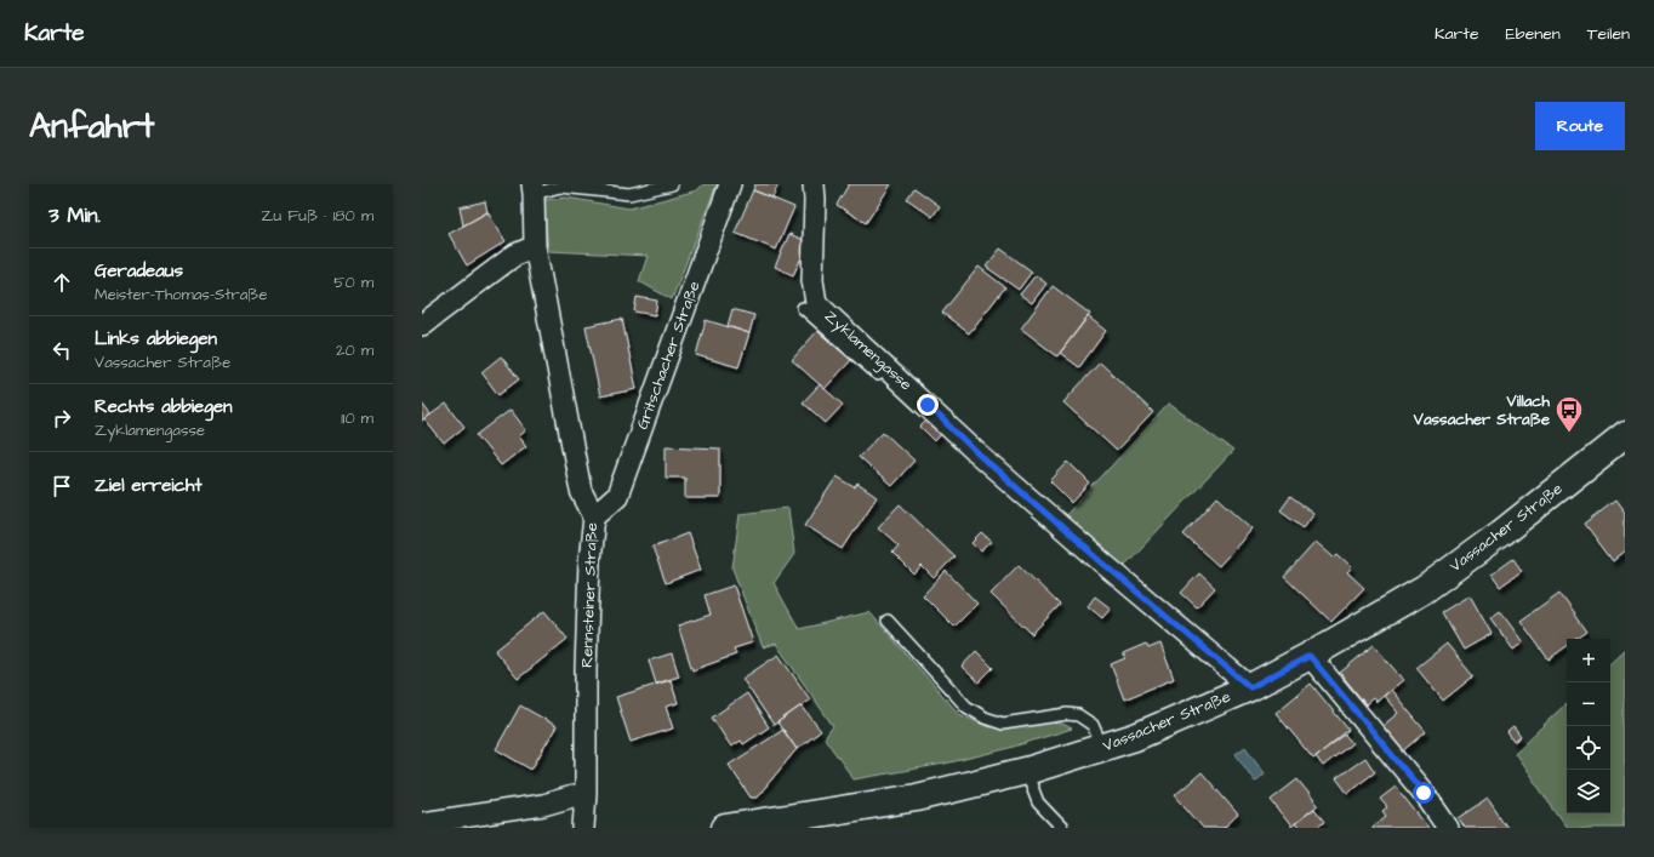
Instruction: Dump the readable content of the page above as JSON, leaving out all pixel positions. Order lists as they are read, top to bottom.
{
  "streets": {
    "main road": ["Vassacher Straße"],
    "street": ["Zyklamengasse", "Gritschacher Straße", "Rennsteiner Straße"]
  },
  "crossings": [
    ["Zyklamengasse", "Vassacher Straße"],
    ["Gritschacher Straße", "Rennsteiner Straße"]
  ],
  "places": {
    "bus stop": ["Villach Vassacher Straße"]
  },
  "page": {
    "header": "Karte",
    "nav": ["Karte", "Ebenen", "Teilen"],
    "buttons": "Route",
    "title": "Anfahrt",
    "heading": ["3 Min.", "Zu Fuß · 180 m"],
    "list": [
      ["Geradeaus", "Meister-Thomas-Straße", "50 m"],
      ["Links abbiegen", "Vassacher Straße", "20 m"],
      ["Rechts abbiegen", "Zyklamengasse", "110 m"],
      "Ziel erreicht"
    ],
    "map_buttons": ["+", "−"]
  }
}
